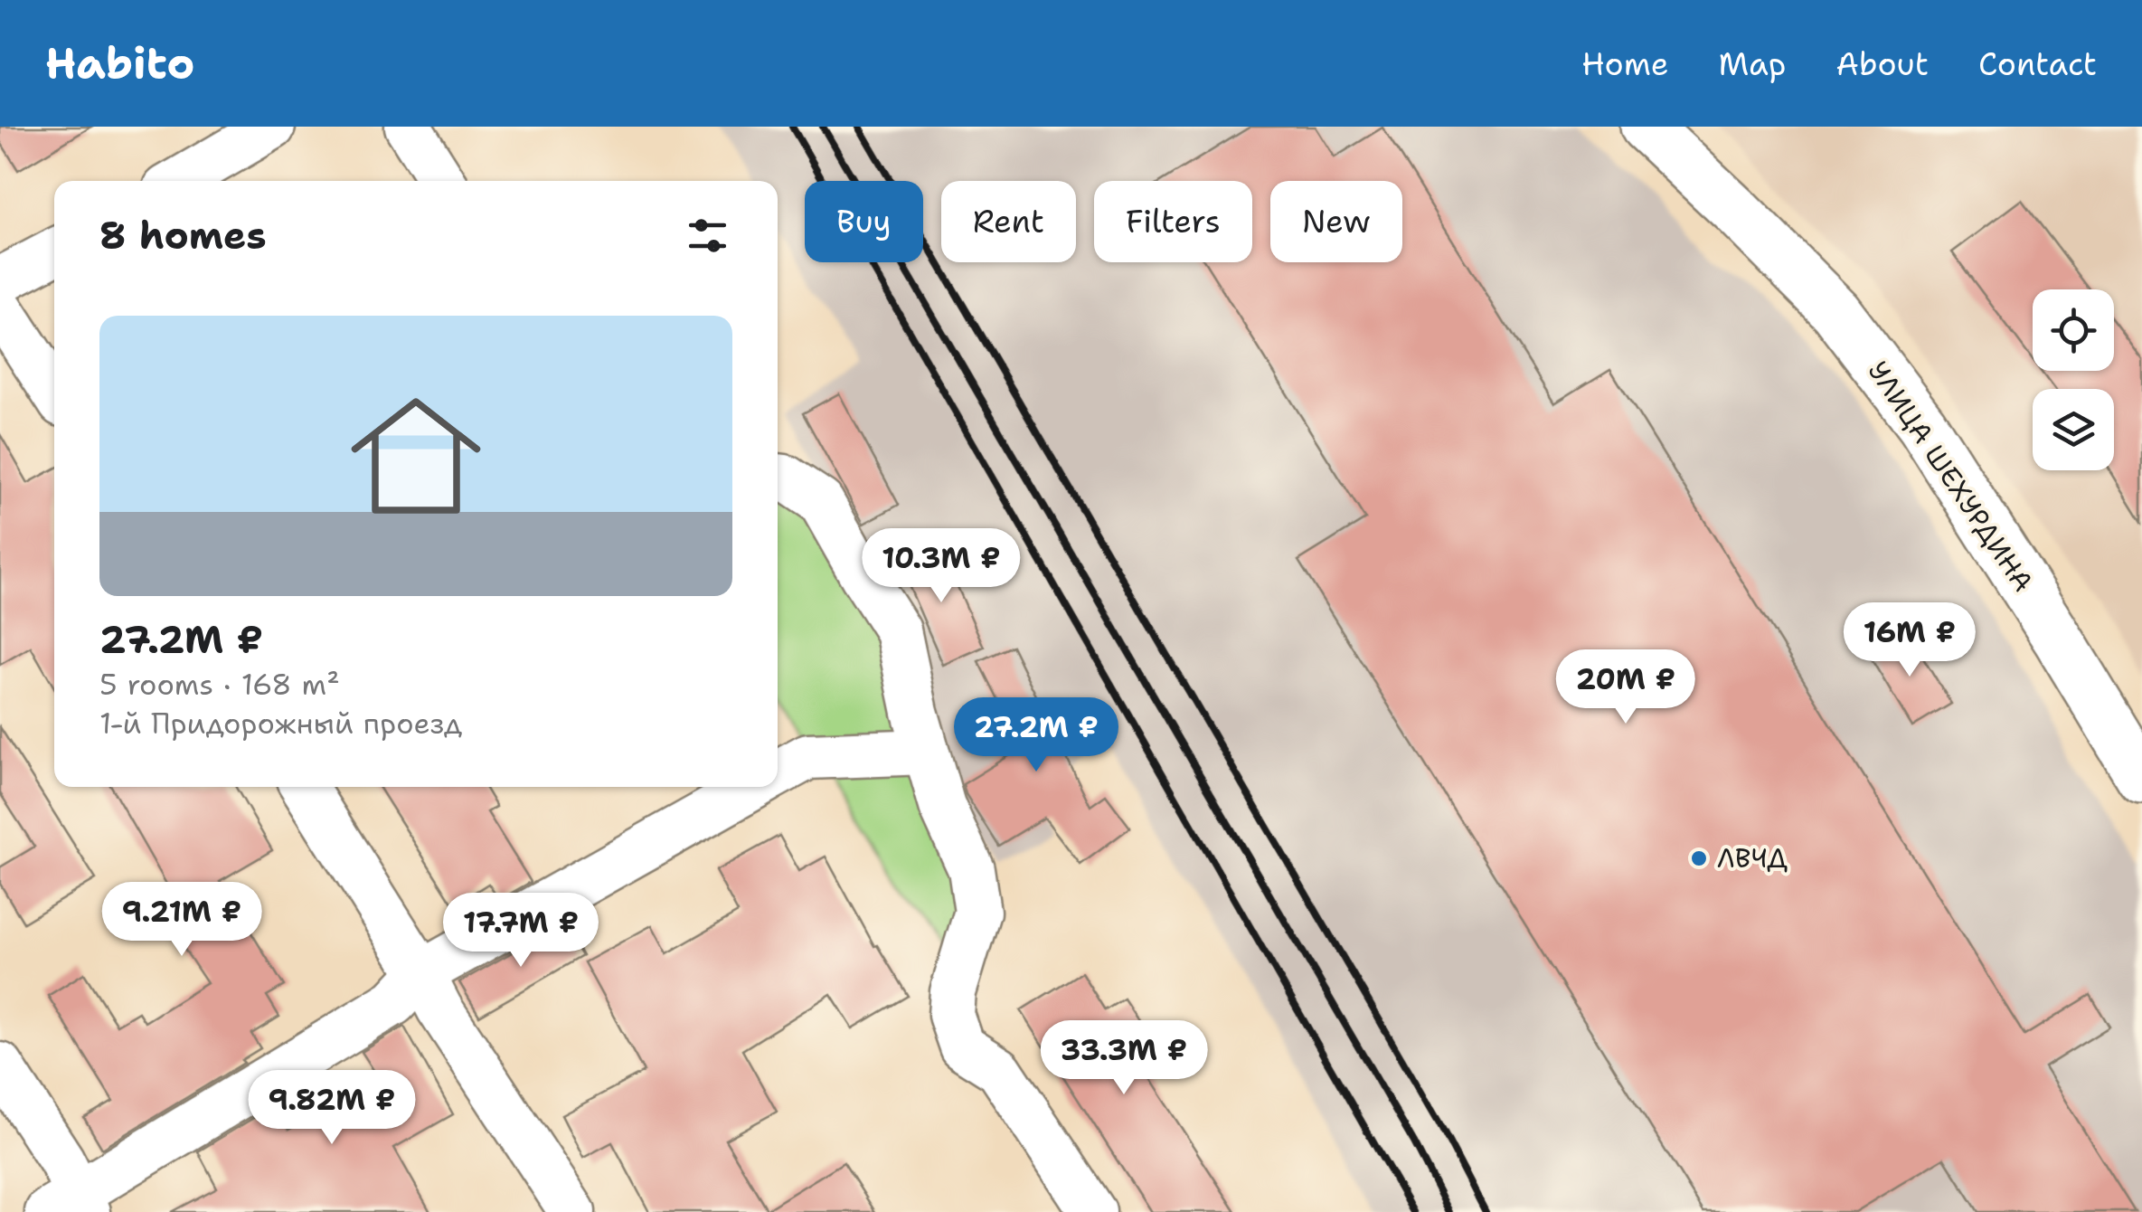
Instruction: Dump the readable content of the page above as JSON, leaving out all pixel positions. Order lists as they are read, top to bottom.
{
  "streets": {
    "main road": ["УЛИЦА ШЕХУРДИНА"]
  },
  "places": ["ЛВЧД"],
  "page": {
    "header": "Habito",
    "nav": [
      "Home",
      "Map",
      "About",
      "Contact"
    ],
    "chip": [
      "Buy",
      "Rent",
      "Filters",
      "New"
    ],
    "heading": "8 homes",
    "list": [
      {
        "name": "27.2M ₽",
        "note": "5 rooms · 168 m² · 1-й Придорожный проезд"
      }
    ],
    "price": [
      "10.3M ₽",
      "16M ₽",
      "20M ₽",
      "27.2M ₽",
      "9.21M ₽",
      "17.7M ₽",
      "33.3M ₽",
      "9.82M ₽"
    ]
  }
}
